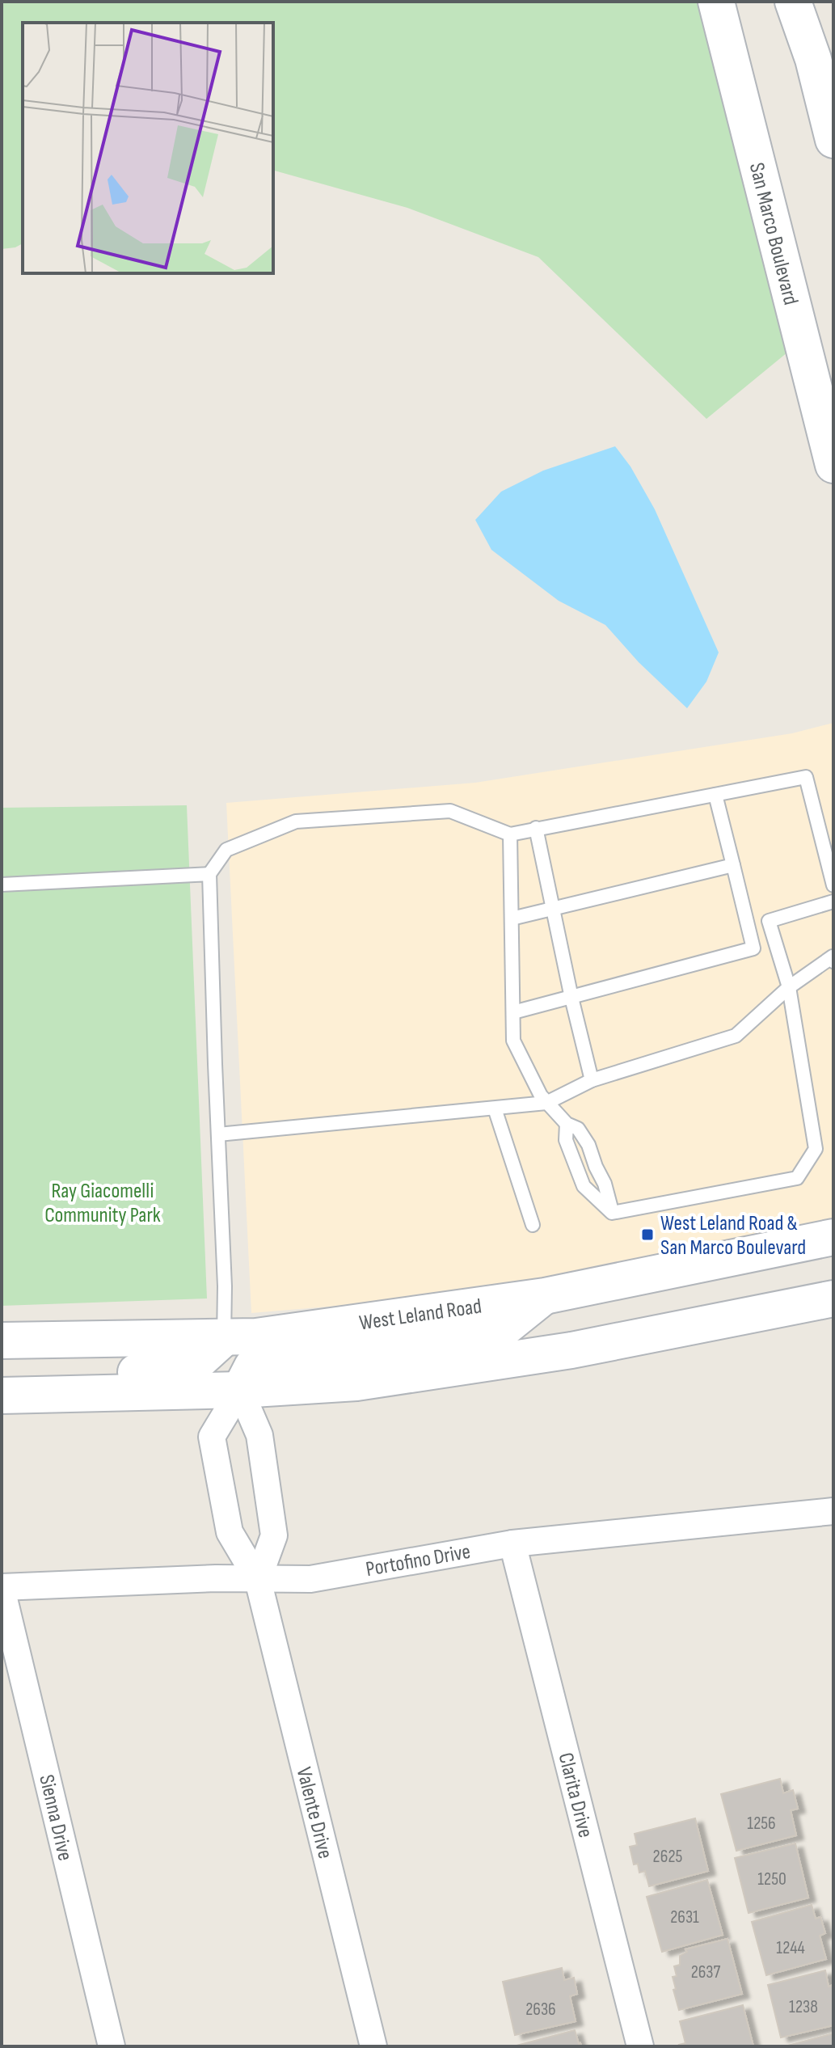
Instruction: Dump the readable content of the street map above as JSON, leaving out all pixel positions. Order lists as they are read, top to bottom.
{
  "streets": {
    "main road": ["San Marco Boulevard", "West Leland Road"],
    "street": [
      "Portofino Drive",
      "Clarita Drive",
      "Valente Drive",
      "Sienna Drive"
    ]
  },
  "crossings": [
    ["Portofino Drive", "Clarita Drive"],
    ["Portofino Drive", "Valente Drive"],
    ["Portofino Drive", "Sienna Drive"]
  ],
  "parks": ["Ray Giacomelli Community Park"],
  "places": {
    "transit": ["West Leland Road & San Marco Boulevard"]
  },
  "house_numbers": [
    "1256",
    "2625",
    "1250",
    "2631",
    "1244",
    "2637",
    "1238",
    "2636"
  ]
}
